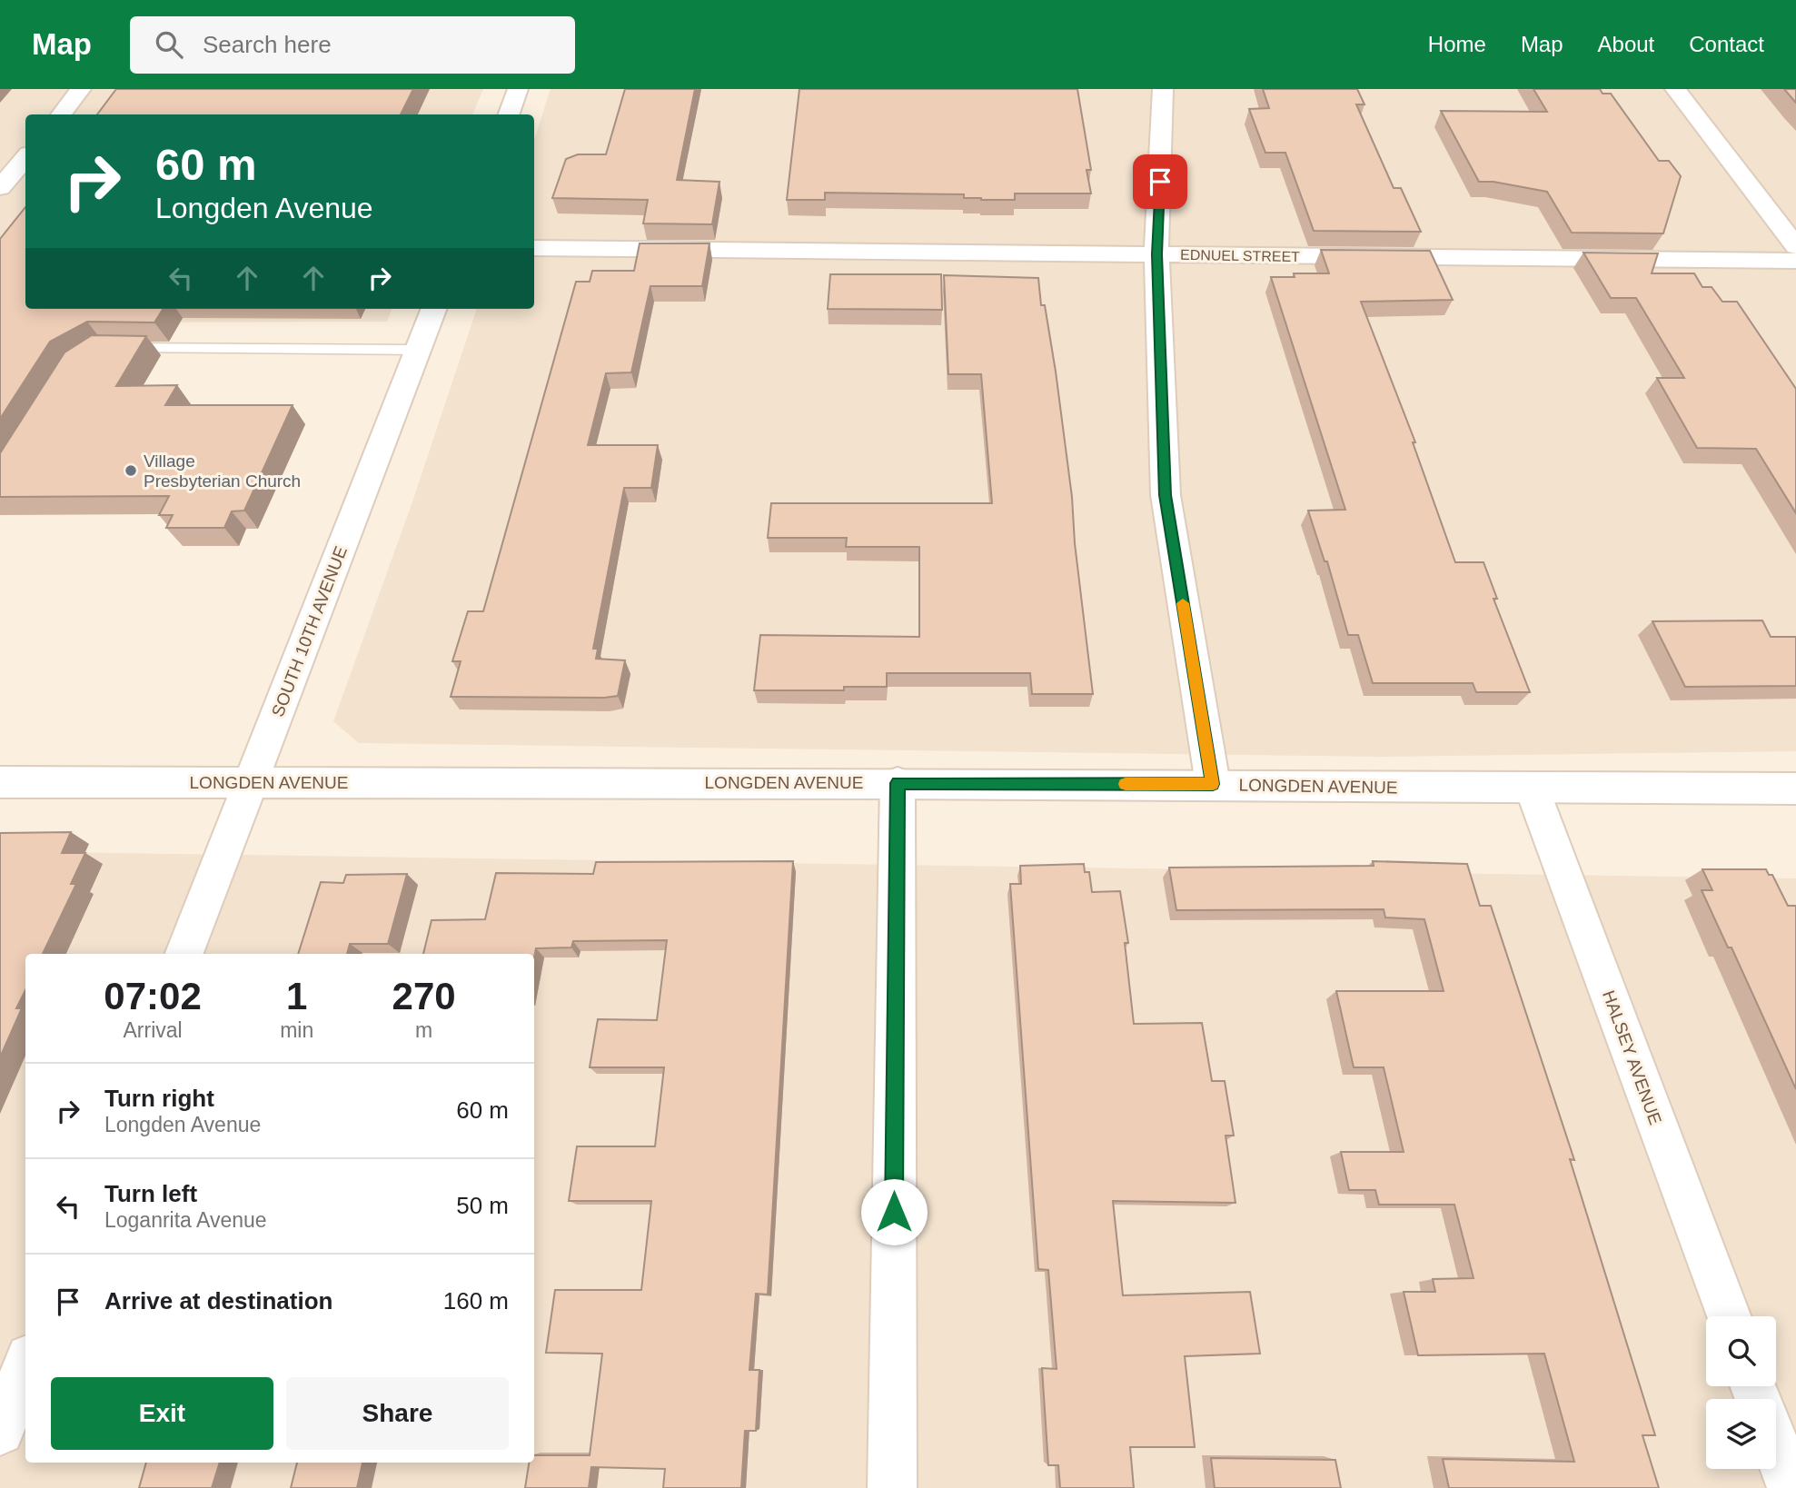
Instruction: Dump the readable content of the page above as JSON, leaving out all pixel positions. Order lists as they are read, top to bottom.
{
  "streets": {
    "street": [
      "EDNUEL STREET",
      "SOUTH 10TH AVENUE",
      "LONGDEN AVENUE",
      "HALSEY AVENUE"
    ]
  },
  "crossings": [
    ["SOUTH 10TH AVENUE", "LONGDEN AVENUE"],
    ["LONGDEN AVENUE", "HALSEY AVENUE"]
  ],
  "places": ["Village Presbyterian Church"],
  "page": {
    "header": "Map",
    "search": "Search here",
    "nav": [
      "Home",
      "Map",
      "About",
      "Contact"
    ],
    "turn": ["60 m", "Longden Avenue"],
    "eta": [
      "07:02",
      "Arrival",
      "1",
      "min",
      "270",
      "m"
    ],
    "list": [
      {
        "name": "Turn right",
        "note": "Longden Avenue",
        "value": "60 m"
      },
      {
        "name": "Turn left",
        "note": "Loganrita Avenue",
        "value": "50 m"
      },
      {
        "name": "Arrive at destination",
        "value": "160 m"
      }
    ],
    "buttons": ["Exit", "Share"]
  }
}
